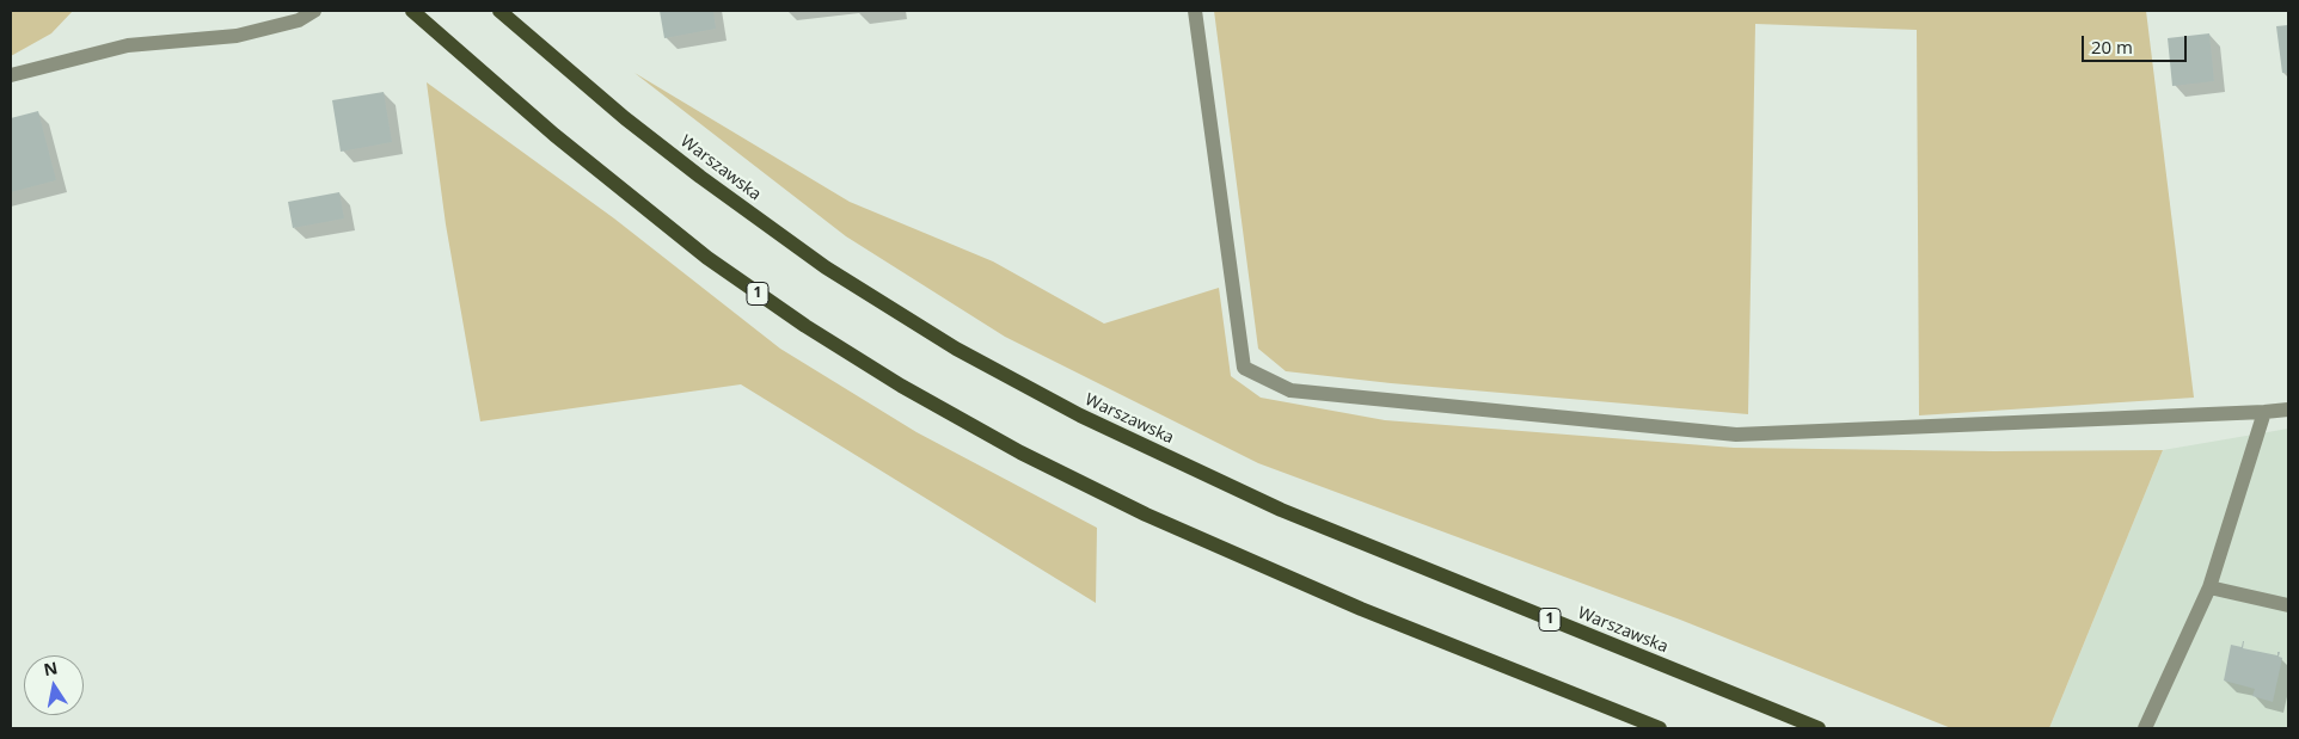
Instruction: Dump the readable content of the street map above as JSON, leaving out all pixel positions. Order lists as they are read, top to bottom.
{
  "streets": {
    "main road": ["Warszawska", "1"]
  },
  "scale_bar": "20 m",
  "north": "top"
}
